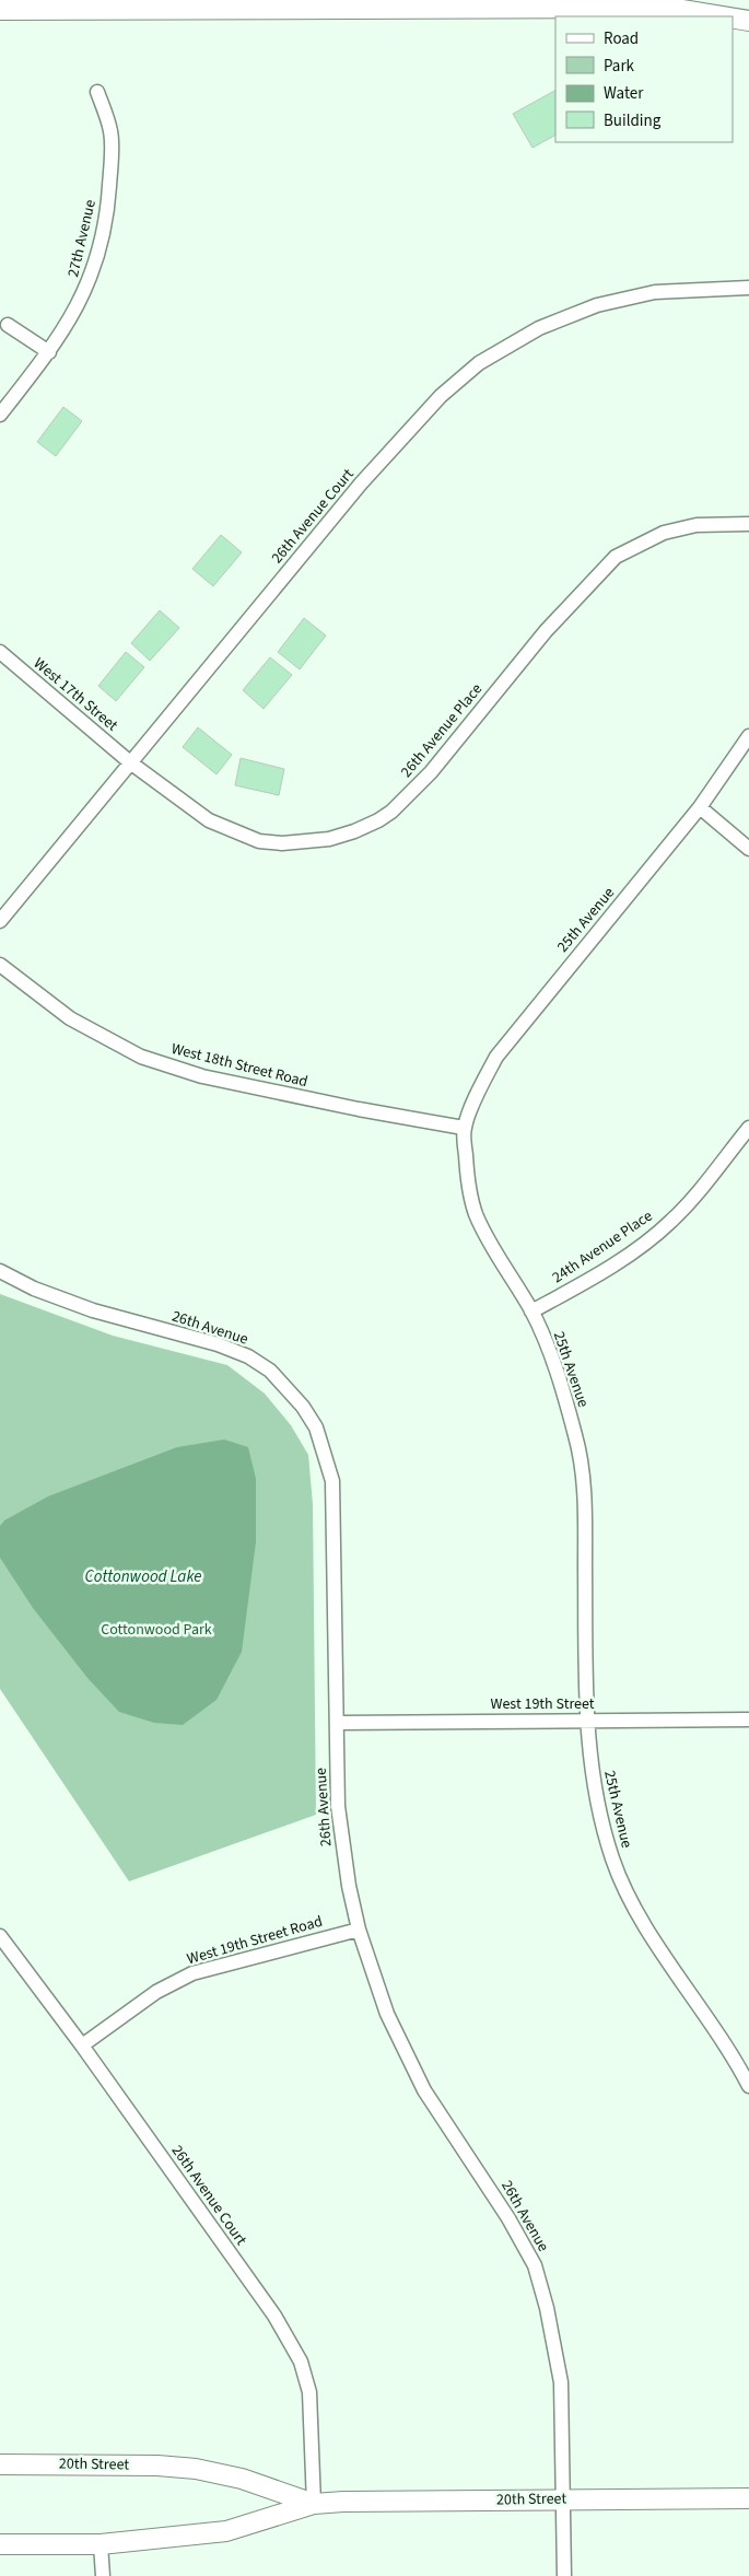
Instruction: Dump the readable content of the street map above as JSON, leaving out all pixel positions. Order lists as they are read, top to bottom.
{
  "streets": {
    "main road": ["20th Street"],
    "street": [
      "27th Avenue",
      "26th Avenue Court",
      "West 17th Street",
      "26th Avenue Place",
      "25th Avenue",
      "West 18th Street Road",
      "24th Avenue Place",
      "26th Avenue",
      "West 19th Street",
      "West 19th Street Road"
    ]
  },
  "crossings": [
    ["26th Avenue Court", "West 17th Street"],
    ["26th Avenue Court", "26th Avenue Place"],
    ["26th Avenue Court", "West 19th Street Road"],
    ["26th Avenue Court", "20th Street"],
    ["West 17th Street", "26th Avenue Place"],
    ["25th Avenue", "West 18th Street Road"],
    ["25th Avenue", "24th Avenue Place"],
    ["25th Avenue", "West 19th Street"],
    ["26th Avenue", "West 19th Street"],
    ["26th Avenue", "West 19th Street Road"],
    ["26th Avenue", "20th Street"]
  ],
  "water": ["Cottonwood Lake"],
  "parks": ["Cottonwood Park"],
  "legend": [
    "Road",
    "Park",
    "Water",
    "Building"
  ]
}
